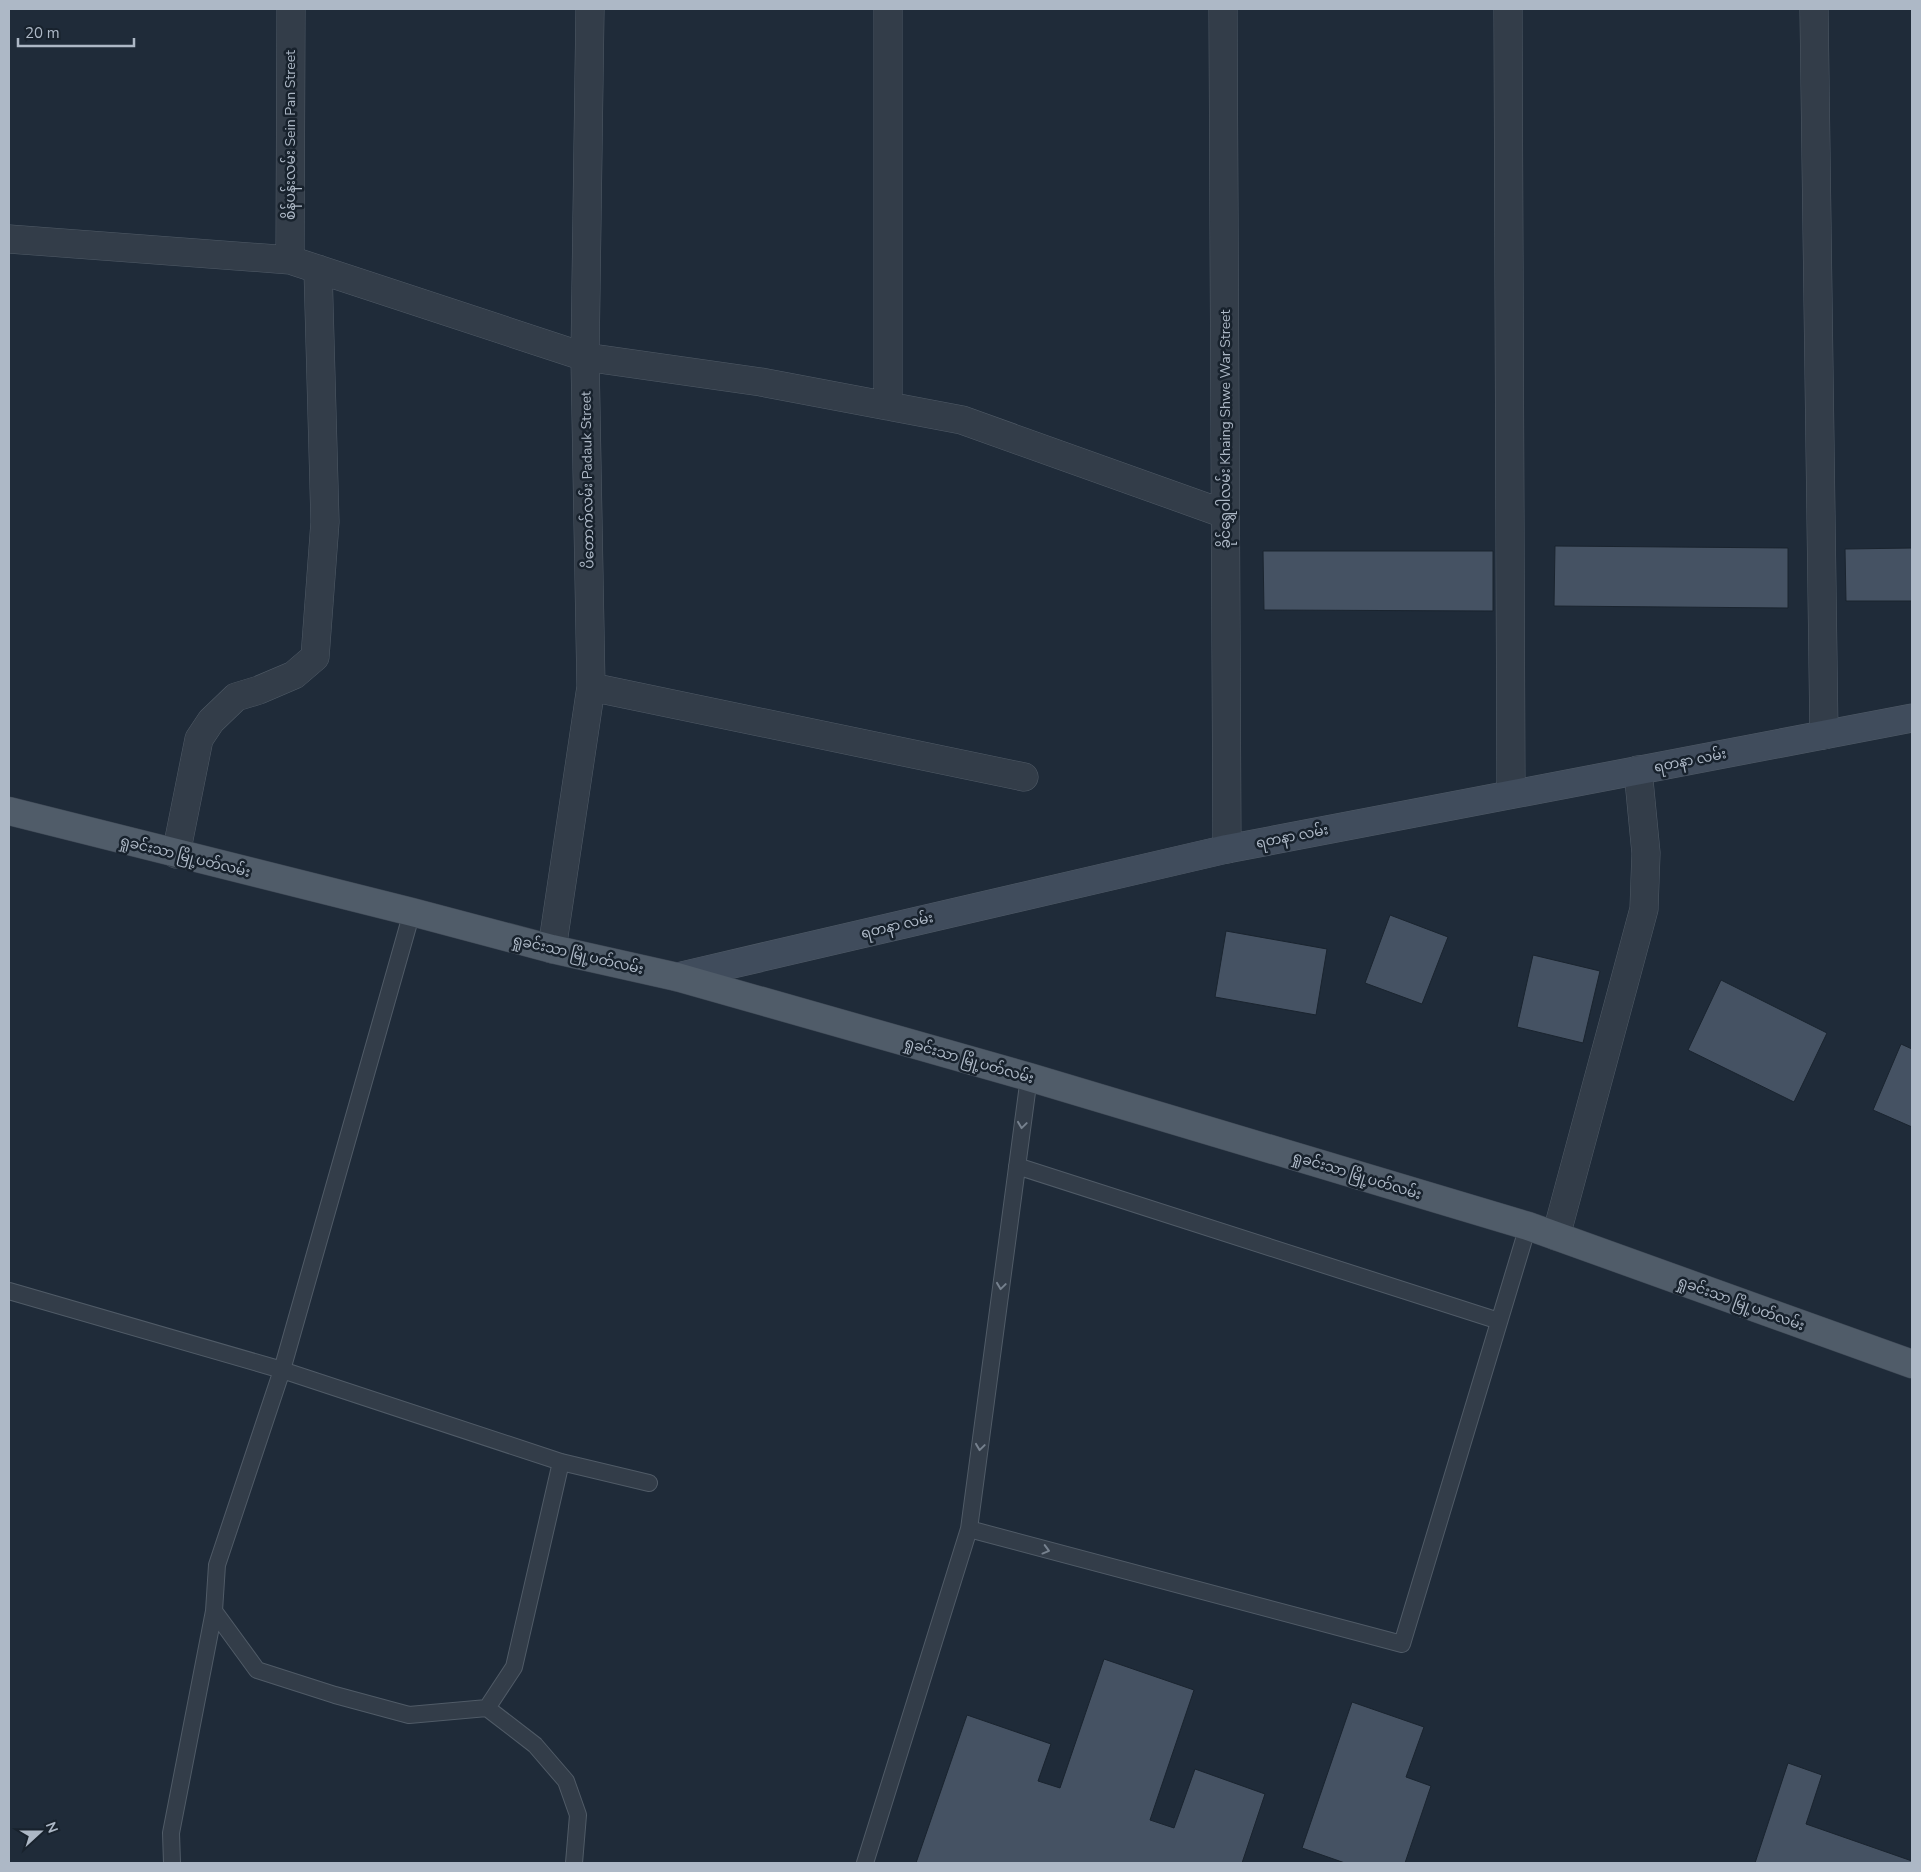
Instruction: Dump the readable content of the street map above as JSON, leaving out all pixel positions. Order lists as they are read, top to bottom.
{
  "streets": {
    "main road": ["ရတနာ လမ်း", "ရှုခင်းသာ မြို့ပတ်လမ်း"],
    "street": ["စိန်ပန်းလမ်း Sein Pan Street", "ခိုင်ရွှေဝါလမ်း Khaing Shwe War Street", "ပိတောက်လမ်း Padauk Street"]
  },
  "crossings": [
    ["ခိုင်ရွှေဝါလမ်း Khaing Shwe War Street", "ရတနာ လမ်း"],
    ["ပိတောက်လမ်း Padauk Street", "ရှုခင်းသာ မြို့ပတ်လမ်း"],
    ["ရတနာ လမ်း", "ရှုခင်းသာ မြို့ပတ်လမ်း"]
  ],
  "scale_bar": "20 m",
  "north": "right"
}
